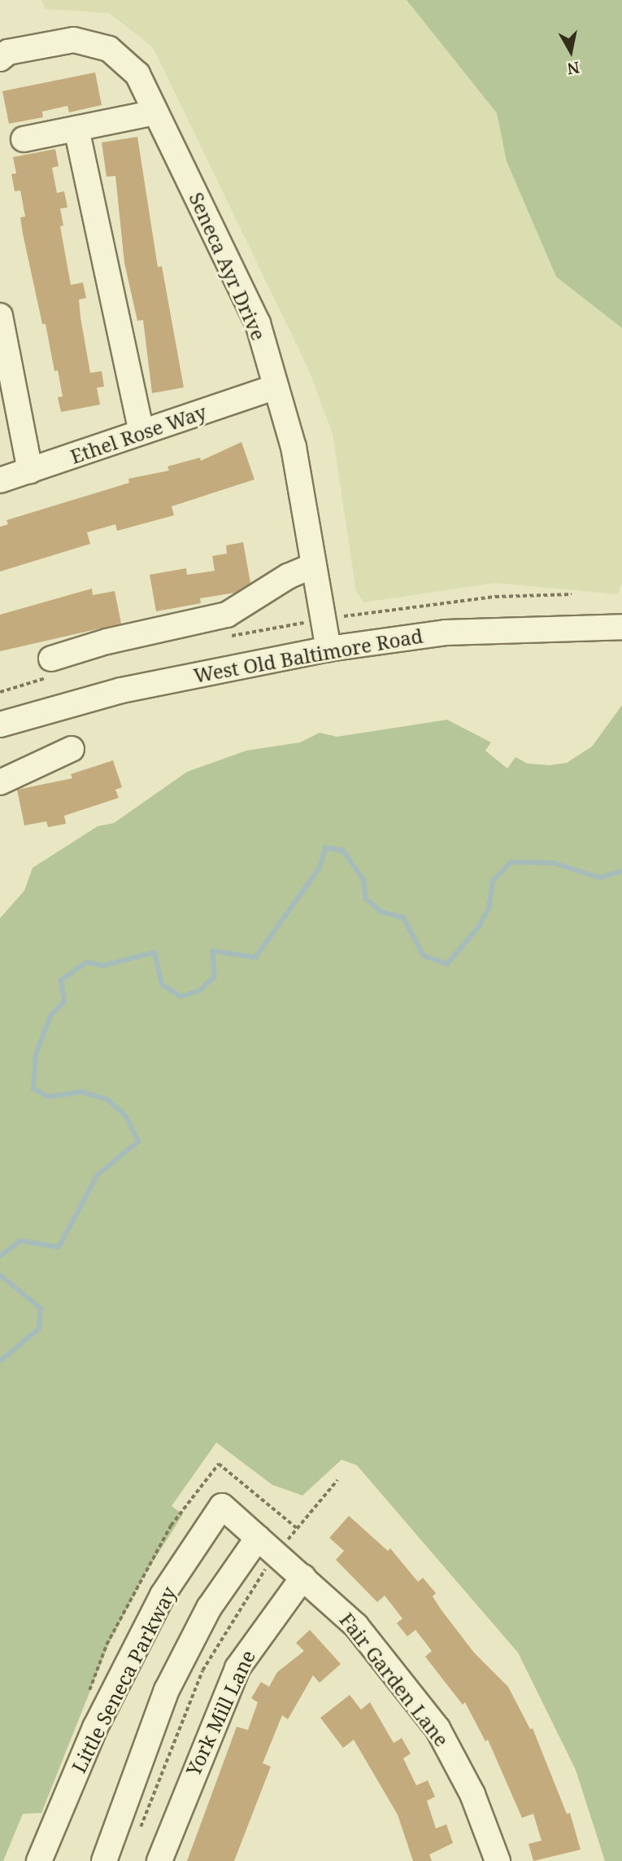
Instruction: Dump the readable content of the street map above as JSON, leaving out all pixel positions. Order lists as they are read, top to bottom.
{
  "streets": {
    "street": [
      "Seneca Ayr Drive",
      "Ethel Rose Way",
      "West Old Baltimore Road",
      "Little Seneca Parkway",
      "Fair Garden Lane",
      "York Mill Lane"
    ]
  },
  "crossings": [
    ["Seneca Ayr Drive", "Ethel Rose Way"],
    ["Seneca Ayr Drive", "West Old Baltimore Road"],
    ["Little Seneca Parkway", "Fair Garden Lane"],
    ["Fair Garden Lane", "York Mill Lane"]
  ],
  "north": "bottom"
}
